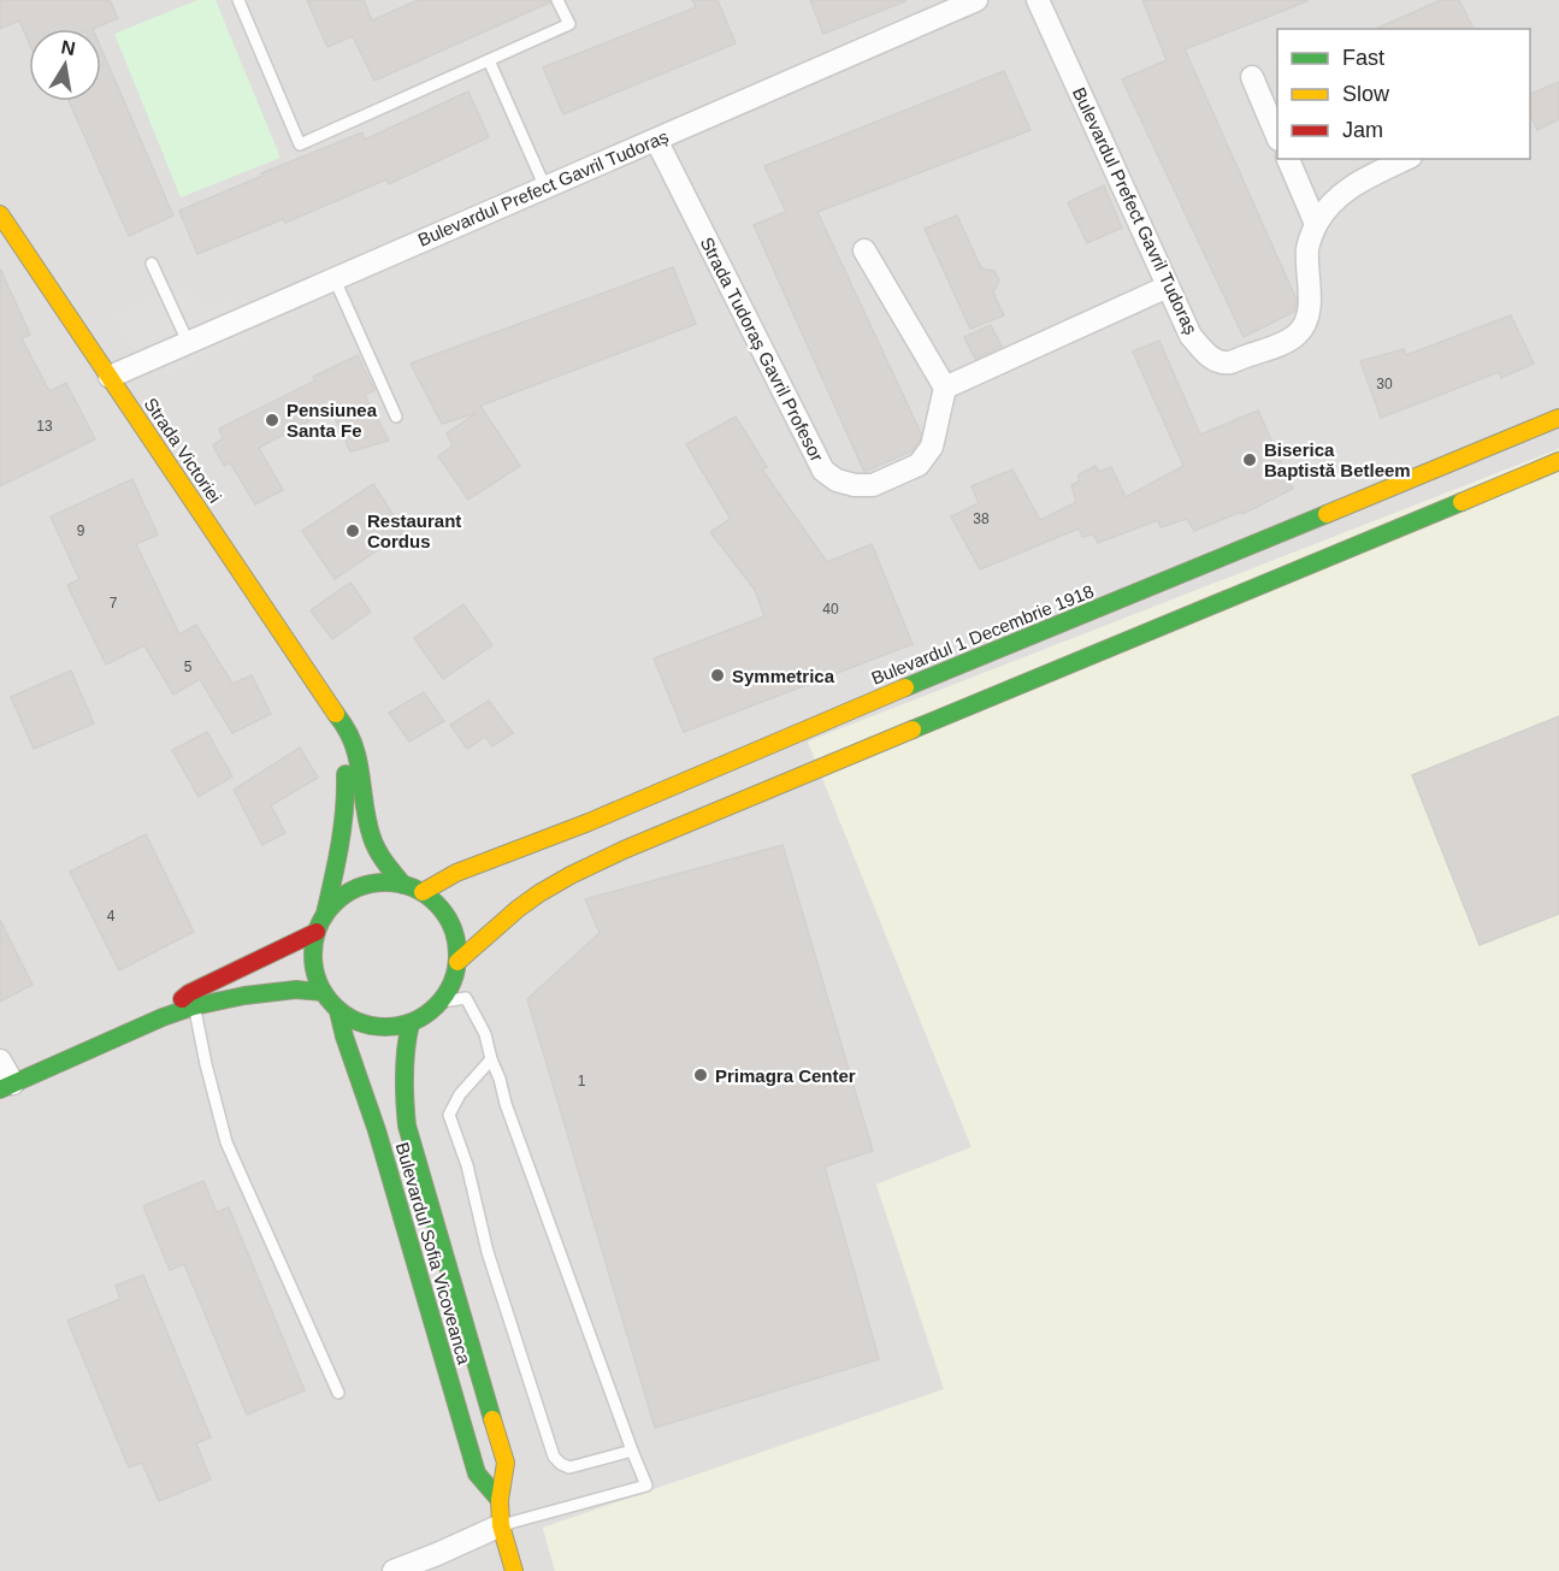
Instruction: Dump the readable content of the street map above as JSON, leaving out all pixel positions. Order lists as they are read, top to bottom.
{
  "streets": {
    "main road": ["Strada Victoriei", "Bulevardul 1 Decembrie 1918", "Bulevardul Sofia Vicoveanca"],
    "street": ["Bulevardul Prefect Gavril Tudoraș", "Strada Tudoraș Gavril Profesor"]
  },
  "crossings": [
    ["Bulevardul Prefect Gavril Tudoraș", "Strada Tudoraș Gavril Profesor"],
    ["Bulevardul Prefect Gavril Tudoraș", "Strada Victoriei"],
    ["Strada Victoriei", "Bulevardul 1 Decembrie 1918"],
    ["Strada Victoriei", "Bulevardul Sofia Vicoveanca"],
    ["Bulevardul 1 Decembrie 1918", "Bulevardul Sofia Vicoveanca"]
  ],
  "places": [
    "Pensiunea Santa Fe",
    "Biserica Baptistă Betleem",
    "Restaurant Cordus",
    "Symmetrica",
    "Primagra Center"
  ],
  "house_numbers": [
    "30",
    "13",
    "38",
    "9",
    "7",
    "40",
    "5",
    "4",
    "1"
  ],
  "legend": ["Fast", "Slow", "Jam"],
  "north": "top"
}
